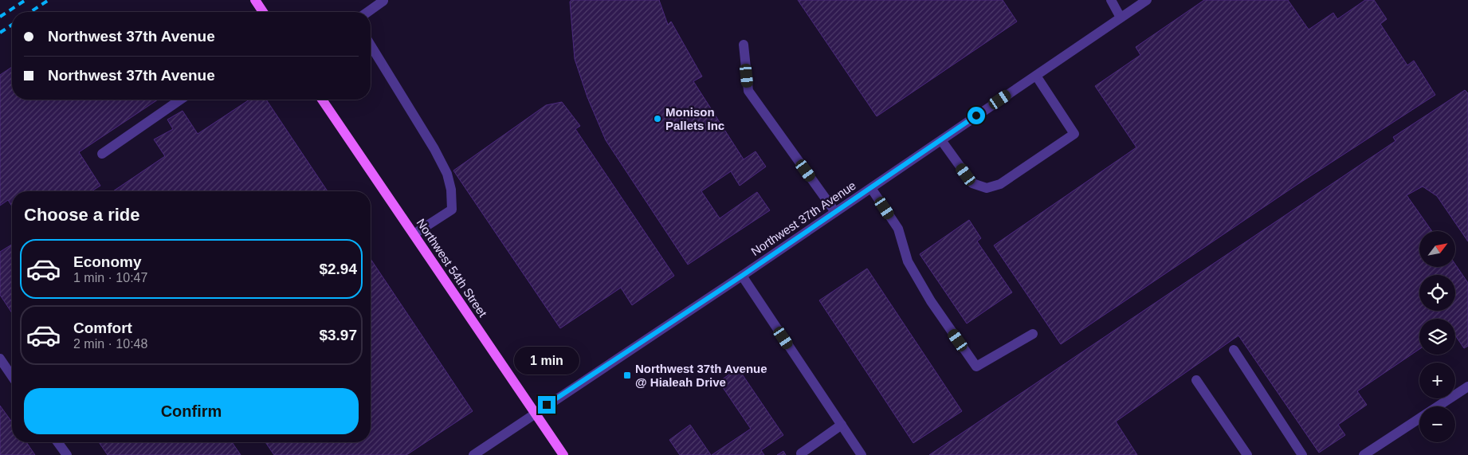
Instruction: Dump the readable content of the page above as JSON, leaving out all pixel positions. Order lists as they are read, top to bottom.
{
  "streets": {
    "main road": ["Northwest 54th Street"],
    "street": ["Northwest 37th Avenue"]
  },
  "crossings": [
    ["Northwest 37th Avenue", "Northwest 54th Street"]
  ],
  "places": {
    "other": ["Monison Pallets Inc"],
    "transit": ["Northwest 37th Avenue @ Hialeah Drive"]
  },
  "north": "top right",
  "page": {
    "banner": ["Northwest 37th Avenue", "Northwest 37th Avenue"],
    "heading": "Choose a ride",
    "map_buttons": ["+", "−"],
    "list": [
      {
        "name": "Economy",
        "note": "1 min · 10:47",
        "value": "$2.94"
      },
      {
        "name": "Comfort",
        "note": "2 min · 10:48",
        "value": "$3.97"
      }
    ],
    "bubble": "1 min",
    "buttons": "Confirm"
  }
}
